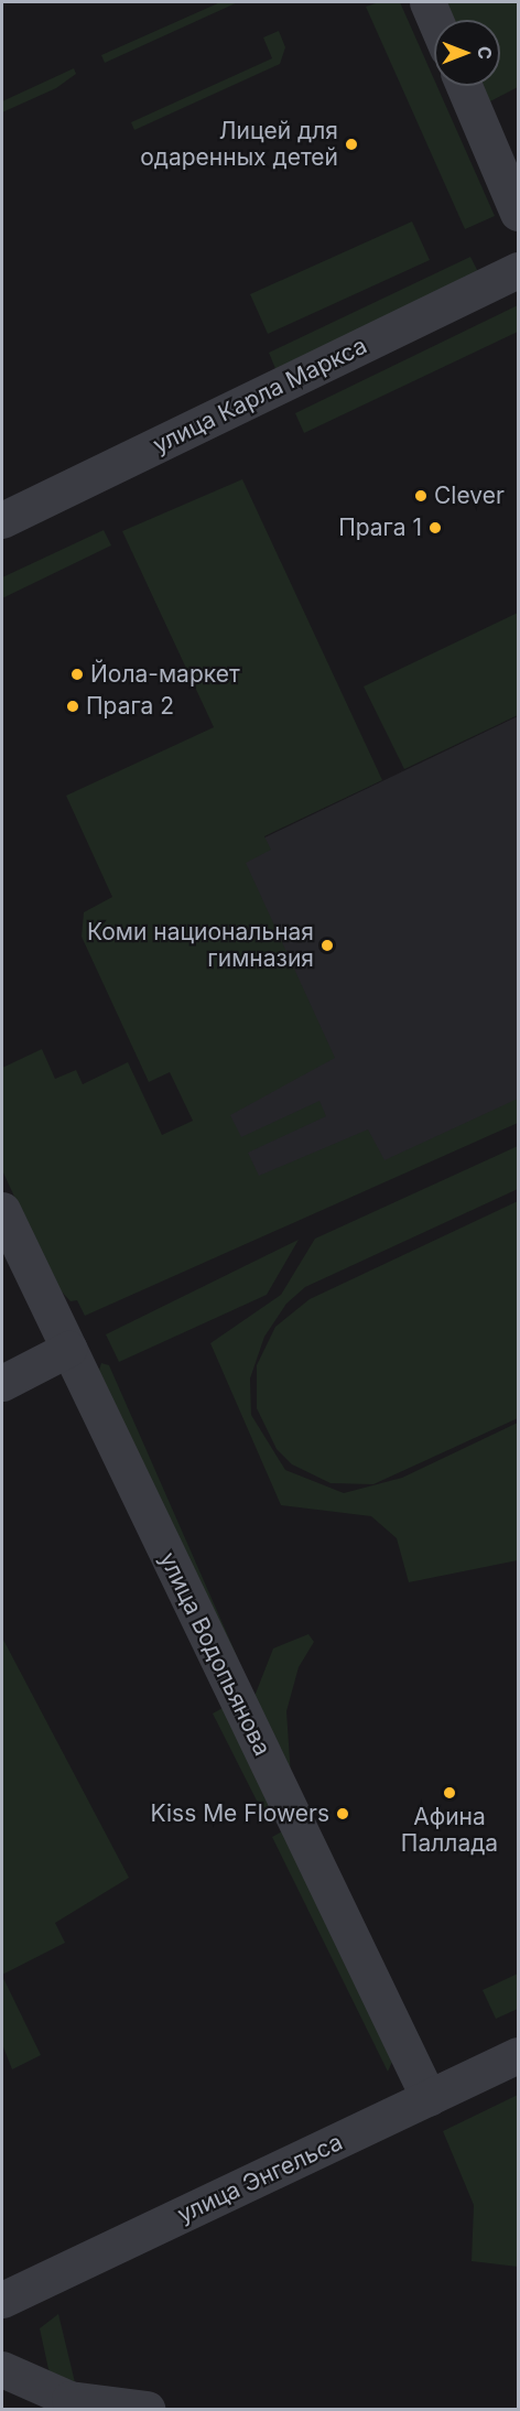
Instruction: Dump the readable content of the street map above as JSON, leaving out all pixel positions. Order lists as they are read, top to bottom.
{
  "streets": {
    "street": ["улица Карла Маркса", "улица Водопьянова", "улица Энгельса"]
  },
  "crossings": [
    ["улица Водопьянова", "улица Энгельса"]
  ],
  "places": [
    "Лицей для одаренных детей",
    "Clever",
    "Прага 1",
    "Йола-маркет",
    "Прага 2",
    "Коми национальная гимназия",
    "Афина Паллада",
    "Kiss Me Flowers"
  ],
  "north": "right"
}
